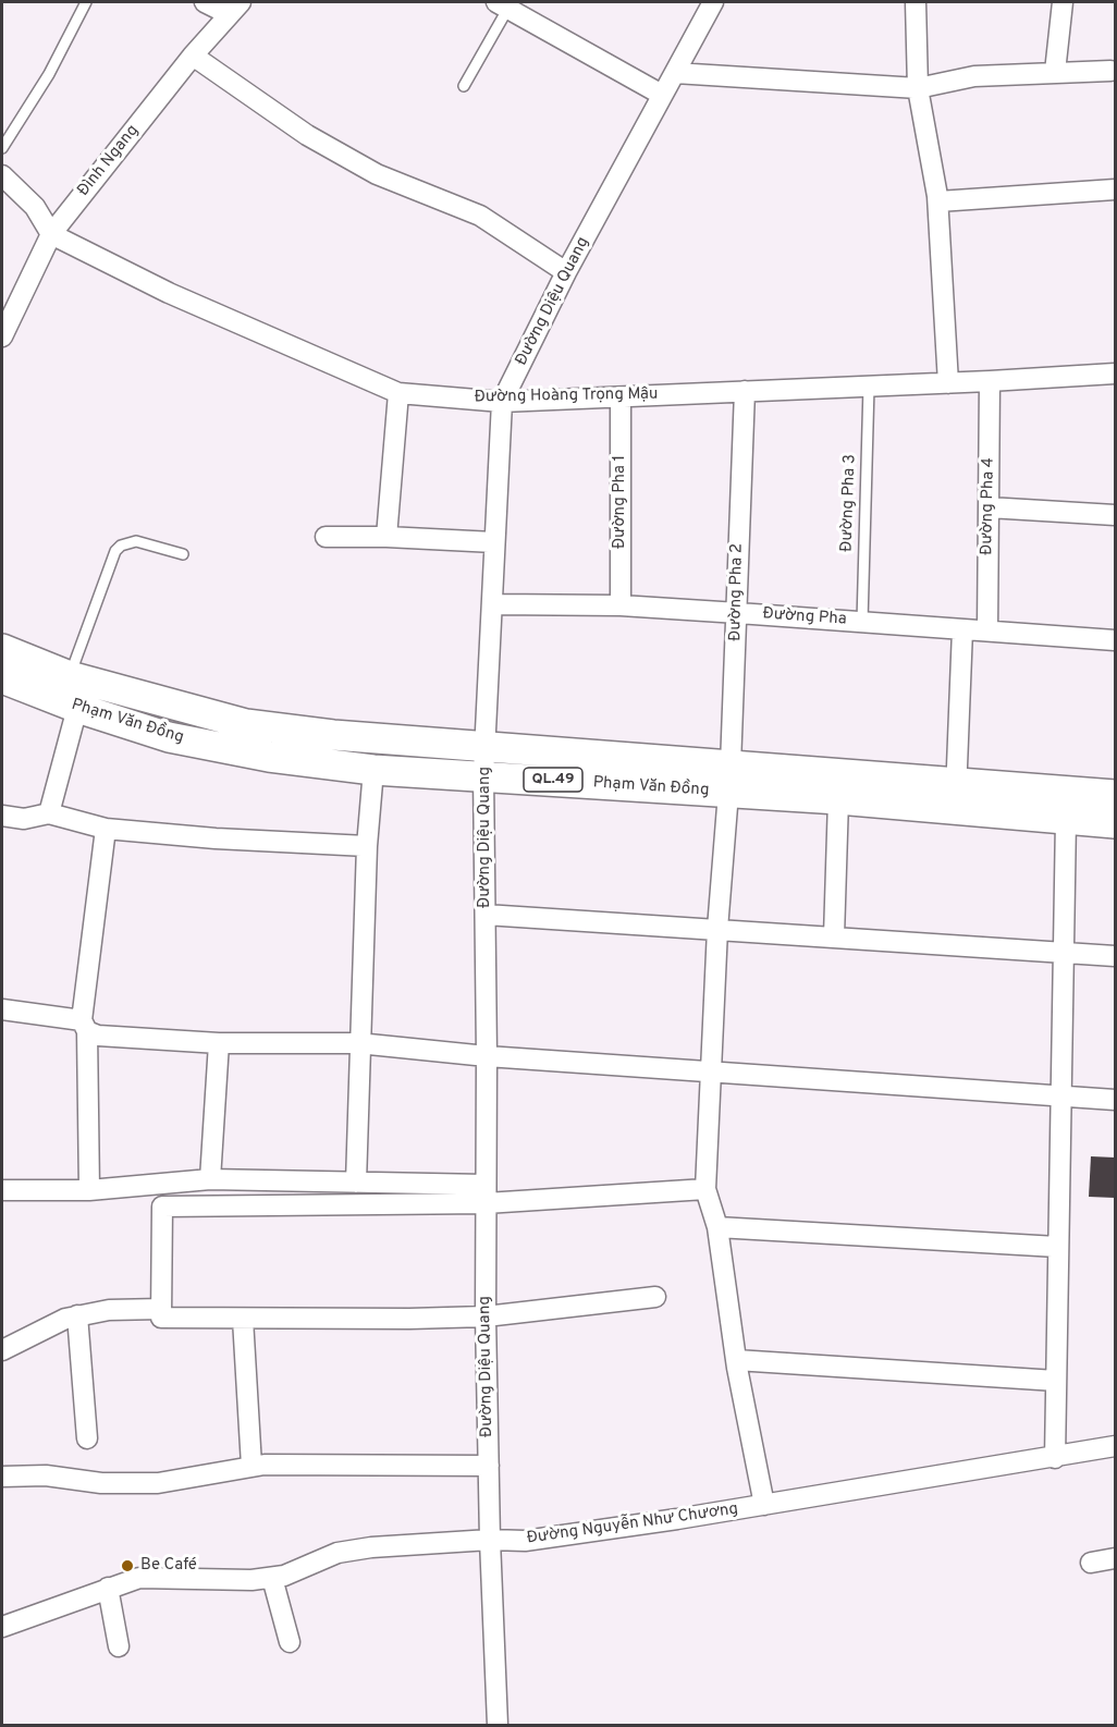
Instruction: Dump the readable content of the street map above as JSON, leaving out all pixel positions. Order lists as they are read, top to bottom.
{
  "streets": {
    "main road": ["Phạm Văn Đồng", "QL.49"],
    "street": [
      "Đình Ngang",
      "Đường Diệu Quang",
      "Đường Hoàng Trọng Mậu",
      "Đường Pha 1",
      "Đường Pha 4",
      "Đường Pha 2",
      "Đường Pha",
      "Đường Nguyễn Như Chương"
    ],
    "lane": ["Đường Pha 3"]
  },
  "crossings": [
    ["Đình Ngang", "Đường Hoàng Trọng Mậu"],
    ["Đường Diệu Quang", "Đường Hoàng Trọng Mậu"],
    ["Đường Diệu Quang", "Đường Pha"],
    ["Đường Diệu Quang", "Phạm Văn Đồng"],
    ["Đường Diệu Quang", "Đường Nguyễn Như Chương"],
    ["Đường Hoàng Trọng Mậu", "Đường Pha 1"],
    ["Đường Hoàng Trọng Mậu", "Đường Pha 3"],
    ["Đường Hoàng Trọng Mậu", "Đường Pha 4"],
    ["Đường Hoàng Trọng Mậu", "Đường Pha 2"],
    ["Đường Pha 1", "Đường Pha"],
    ["Đường Pha 3", "Đường Pha"],
    ["Đường Pha 4", "Đường Pha"],
    ["Đường Pha 2", "Đường Pha"],
    ["Đường Pha 2", "Phạm Văn Đồng"]
  ],
  "places": ["Be Café"]
}
